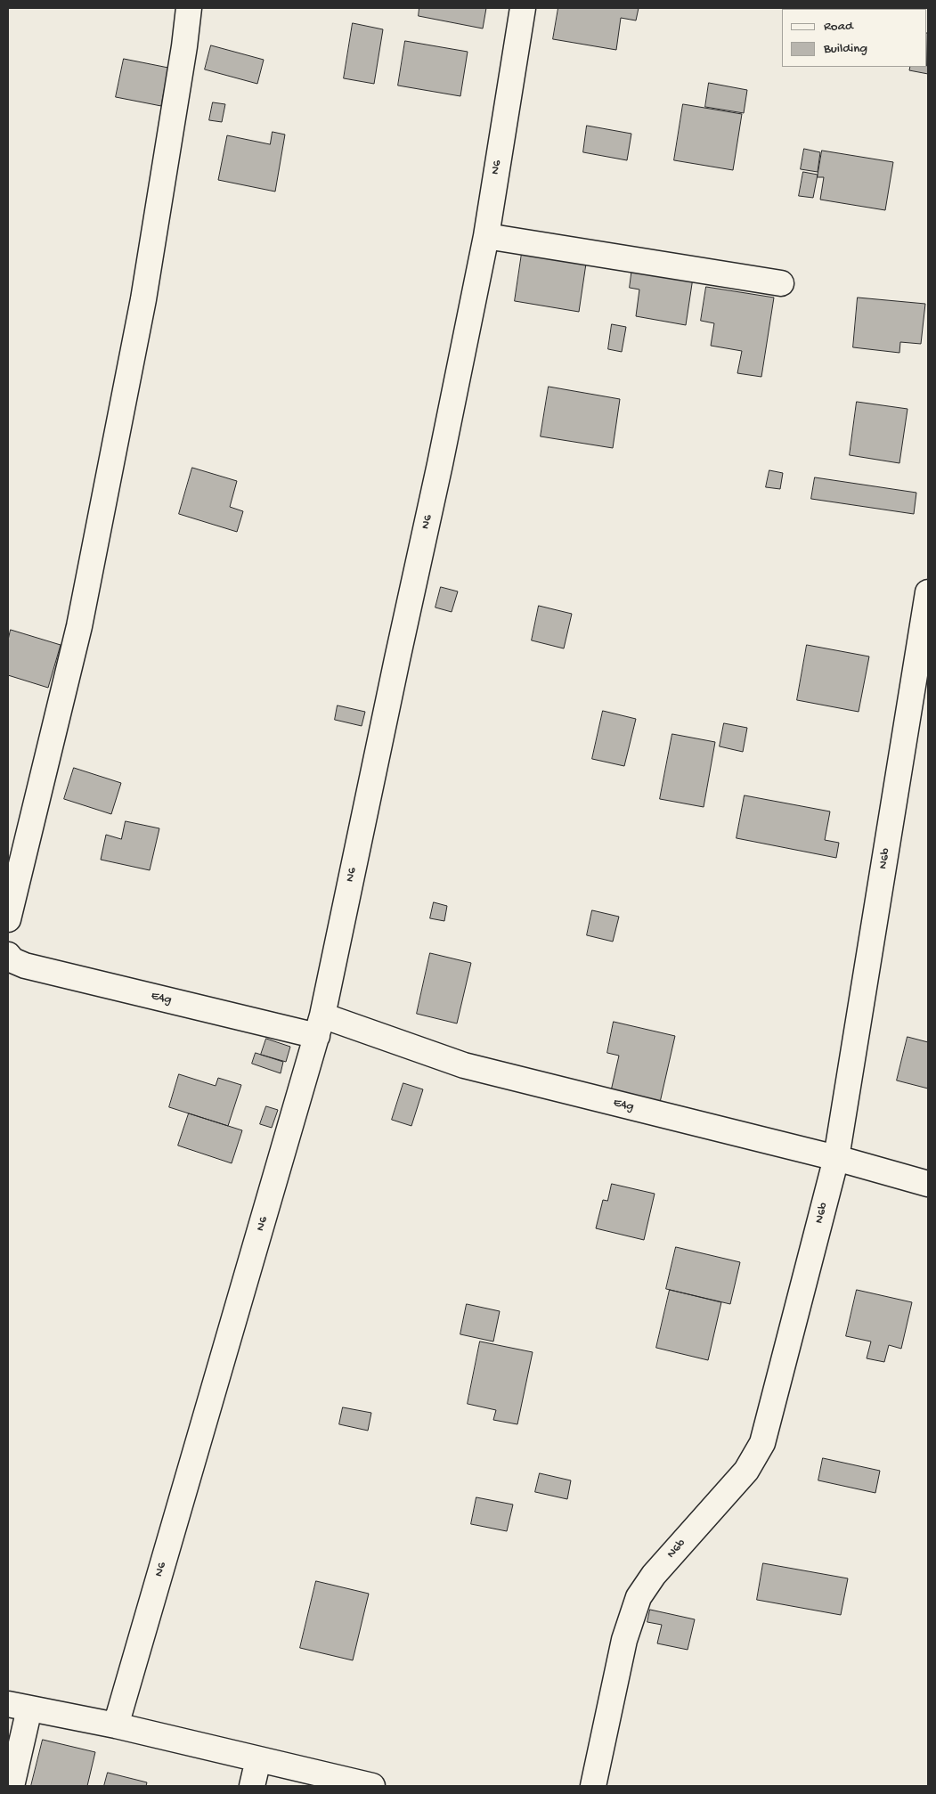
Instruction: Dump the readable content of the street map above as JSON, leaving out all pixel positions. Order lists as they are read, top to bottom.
{
  "streets": {
    "street": ["N6", "N6b", "E4g"]
  },
  "crossings": [
    ["N6", "E4g"],
    ["N6b", "E4g"]
  ],
  "legend": ["Road", "Building"]
}
